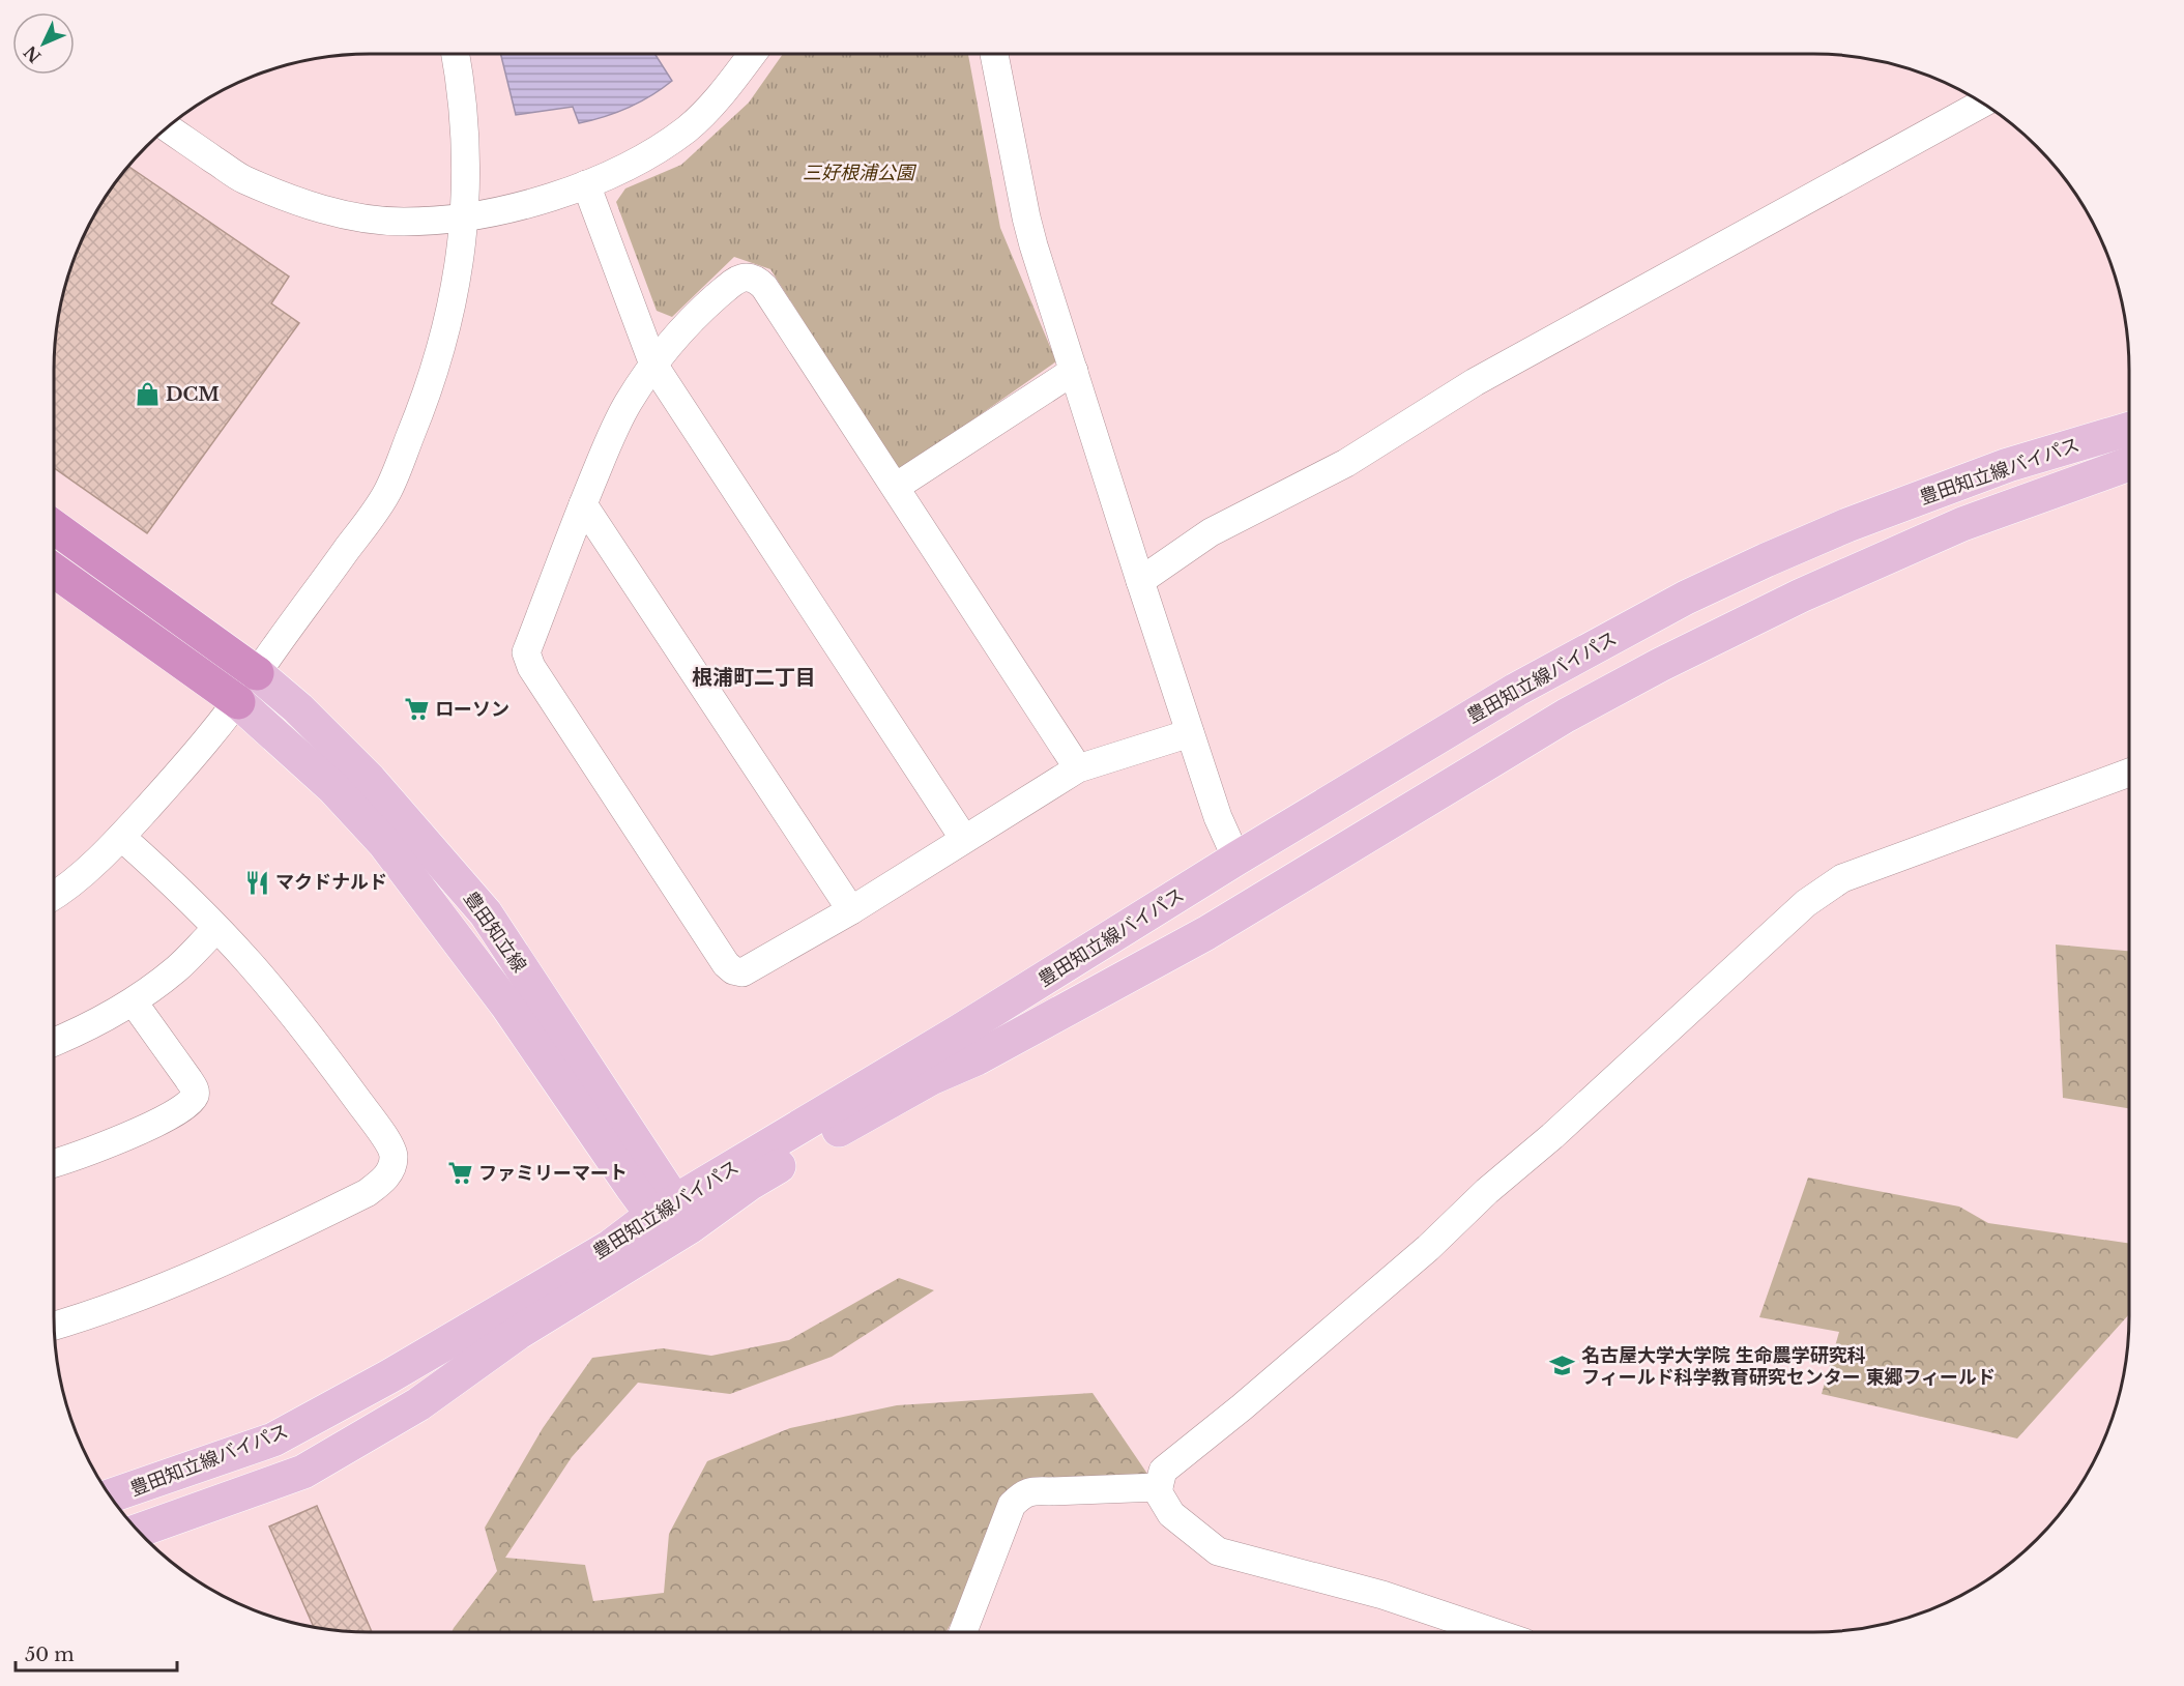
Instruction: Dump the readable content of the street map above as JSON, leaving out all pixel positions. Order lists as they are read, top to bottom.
{
  "streets": {
    "main road": ["豊田知立線バイパス", "豊田知立線"]
  },
  "crossings": [
    ["豊田知立線バイパス", "豊田知立線"]
  ],
  "districts": ["根浦町二丁目"],
  "parks": ["三好根浦公園"],
  "places": {
    "shop": ["DCM"],
    "supermarket": ["ローソン", "ファミリーマート"],
    "restaurant": ["マクドナルド"],
    "school or university": ["名古屋大学大学院 生命農学研究科 フィールド科学教育研究センター 東郷フィールド"]
  },
  "scale_bar": "50 m",
  "north": "bottom left"
}
